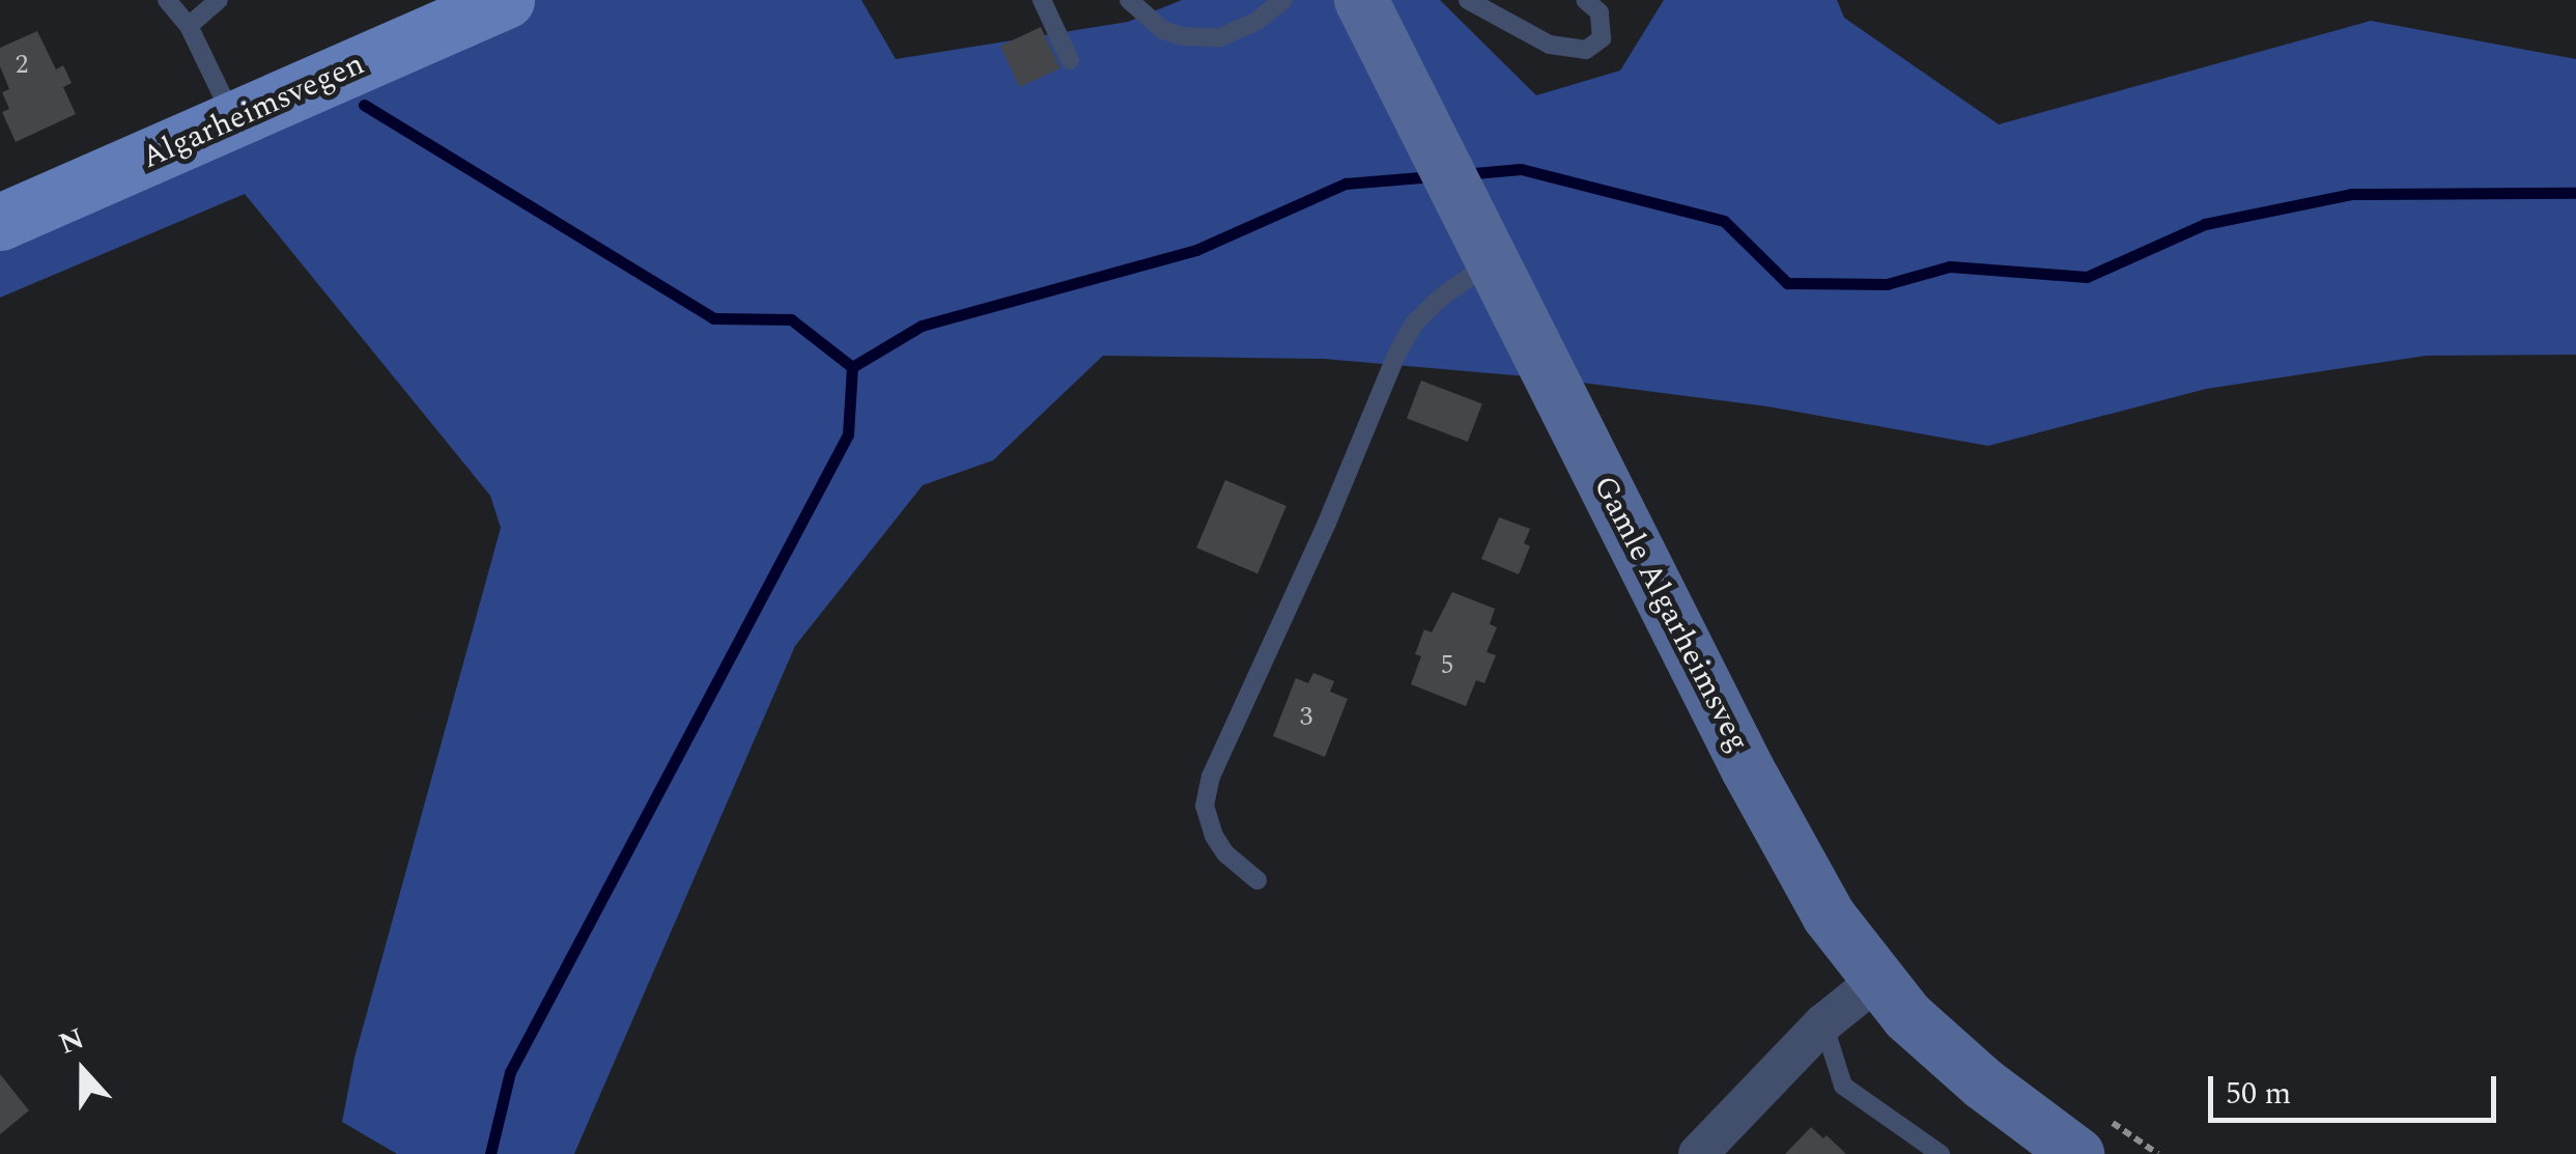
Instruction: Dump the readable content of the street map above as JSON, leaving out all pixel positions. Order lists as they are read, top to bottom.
{
  "streets": {
    "main road": ["Algarheimsvegen", "Gamle Algarheimsveg"]
  },
  "house_numbers": ["2", "5", "3"],
  "scale_bar": "50 m",
  "north": "top"
}
